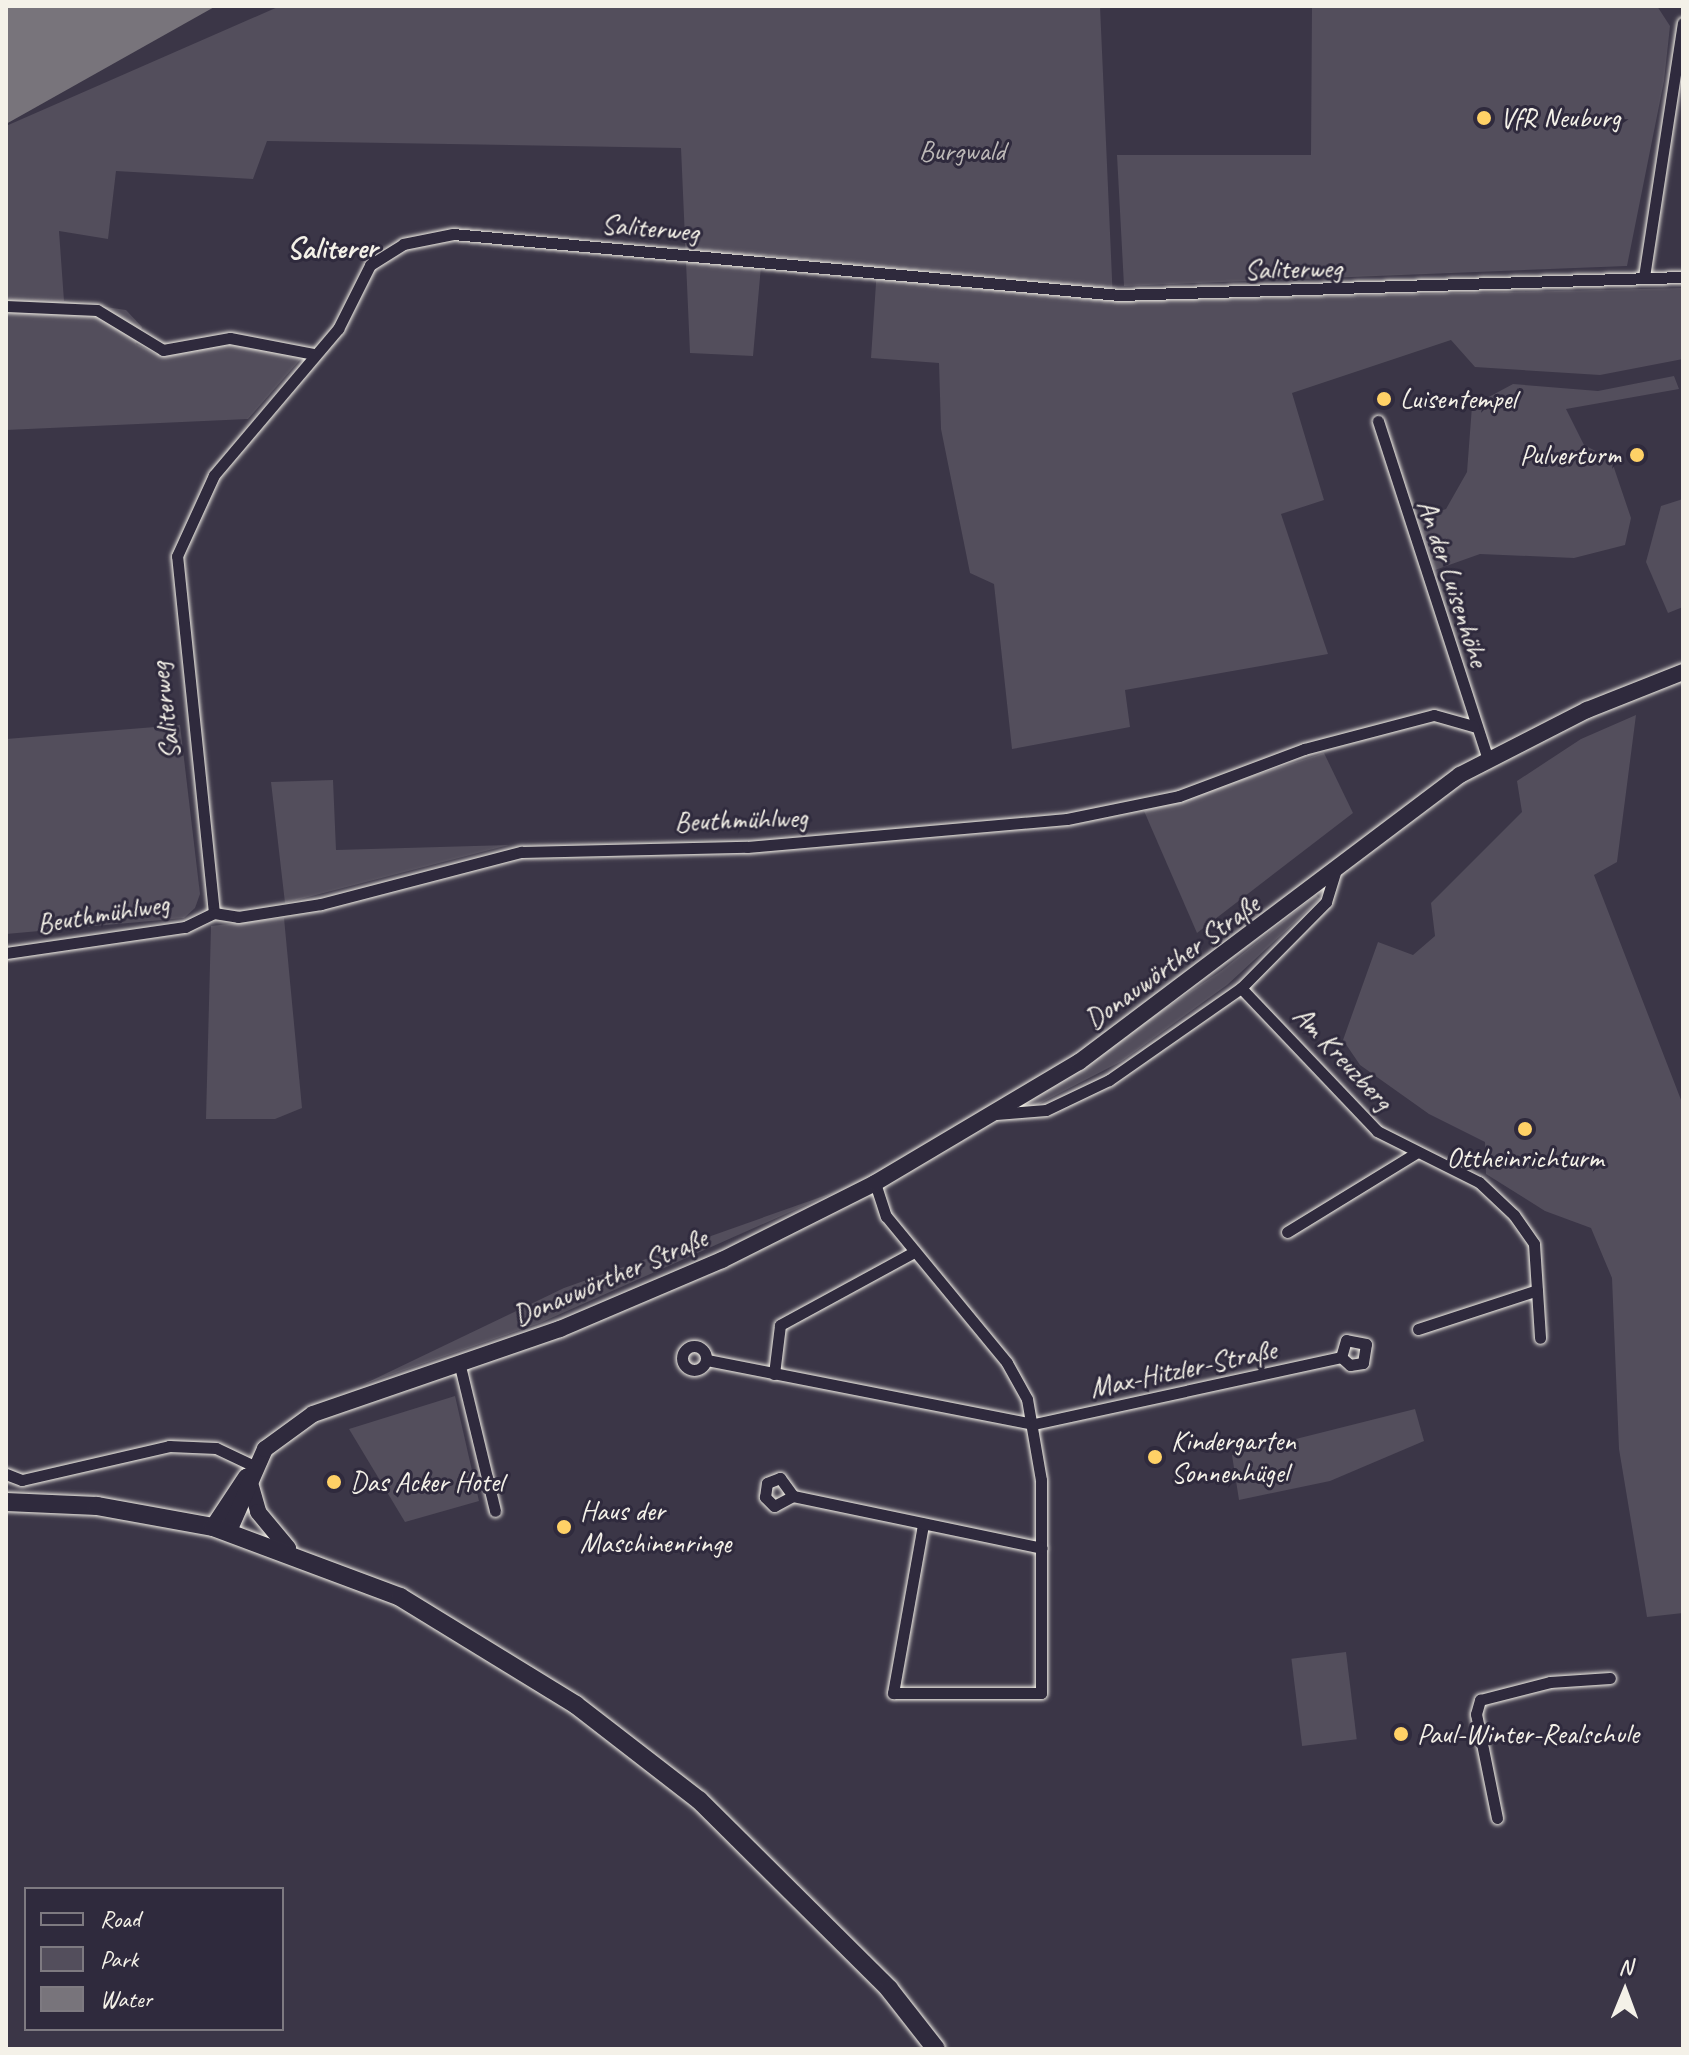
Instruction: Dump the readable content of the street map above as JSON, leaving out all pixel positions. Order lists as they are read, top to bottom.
{
  "streets": {
    "main road": ["Donauwörther Straße"],
    "street": [
      "Saliterweg",
      "An der Luisenhöhe",
      "Beuthmühlweg",
      "Am Kreuzberg",
      "Max-Hitzler-Straße"
    ]
  },
  "crossings": [
    ["Saliterweg", "Beuthmühlweg"],
    ["An der Luisenhöhe", "Beuthmühlweg"],
    ["An der Luisenhöhe", "Donauwörther Straße"],
    ["Donauwörther Straße", "Am Kreuzberg"]
  ],
  "districts": ["Saliterer"],
  "parks": ["Burgwald"],
  "places": [
    "VfR Neuburg",
    "Luisentempel",
    "Pulverturm",
    "Ottheinrichturm",
    "Kindergarten Sonnenhügel",
    "Das Acker Hotel",
    "Haus der Maschinenringe",
    "Paul-Winter-Realschule"
  ],
  "legend": ["Road", "Park", "Water"],
  "north": "top"
}
